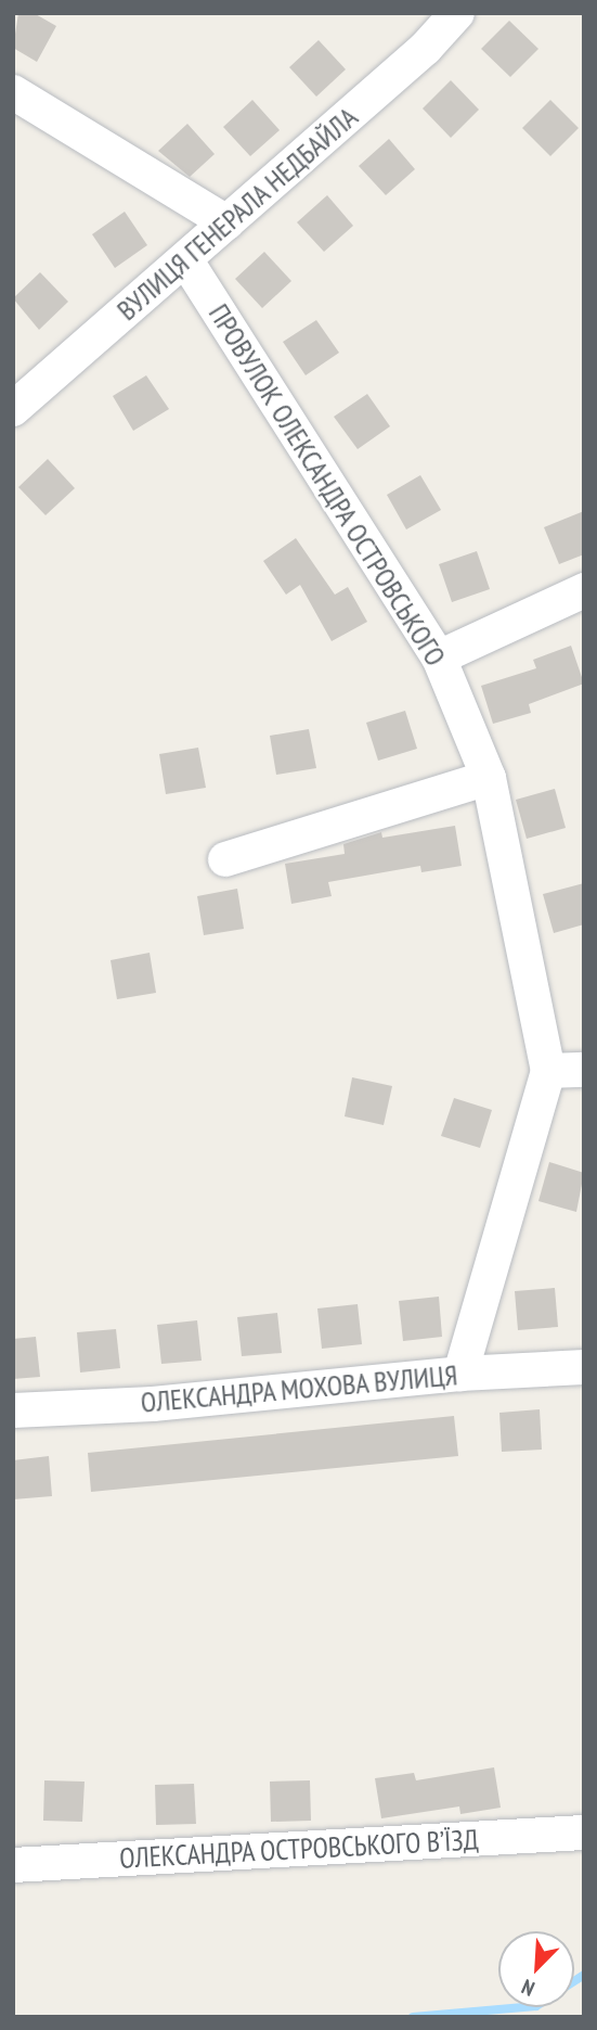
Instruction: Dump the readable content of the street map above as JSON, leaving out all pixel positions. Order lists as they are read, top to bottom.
{
  "streets": {
    "street": [
      "ВУЛИЦЯ ГЕНЕРАЛА НЕДБАЙЛА",
      "ПРОВУЛОК ОЛЕКСАНДРА ОСТРОВСЬКОГО",
      "ОЛЕКСАНДРА МОХОВА ВУЛИЦЯ",
      "ОЛЕКСАНДРА ОСТРОВСЬКОГО В’ЇЗД"
    ]
  },
  "crossings": [
    ["ВУЛИЦЯ ГЕНЕРАЛА НЕДБАЙЛА", "ПРОВУЛОК ОЛЕКСАНДРА ОСТРОВСЬКОГО"],
    ["ПРОВУЛОК ОЛЕКСАНДРА ОСТРОВСЬКОГО", "ОЛЕКСАНДРА МОХОВА ВУЛИЦЯ"]
  ],
  "north": "bottom left"
}
